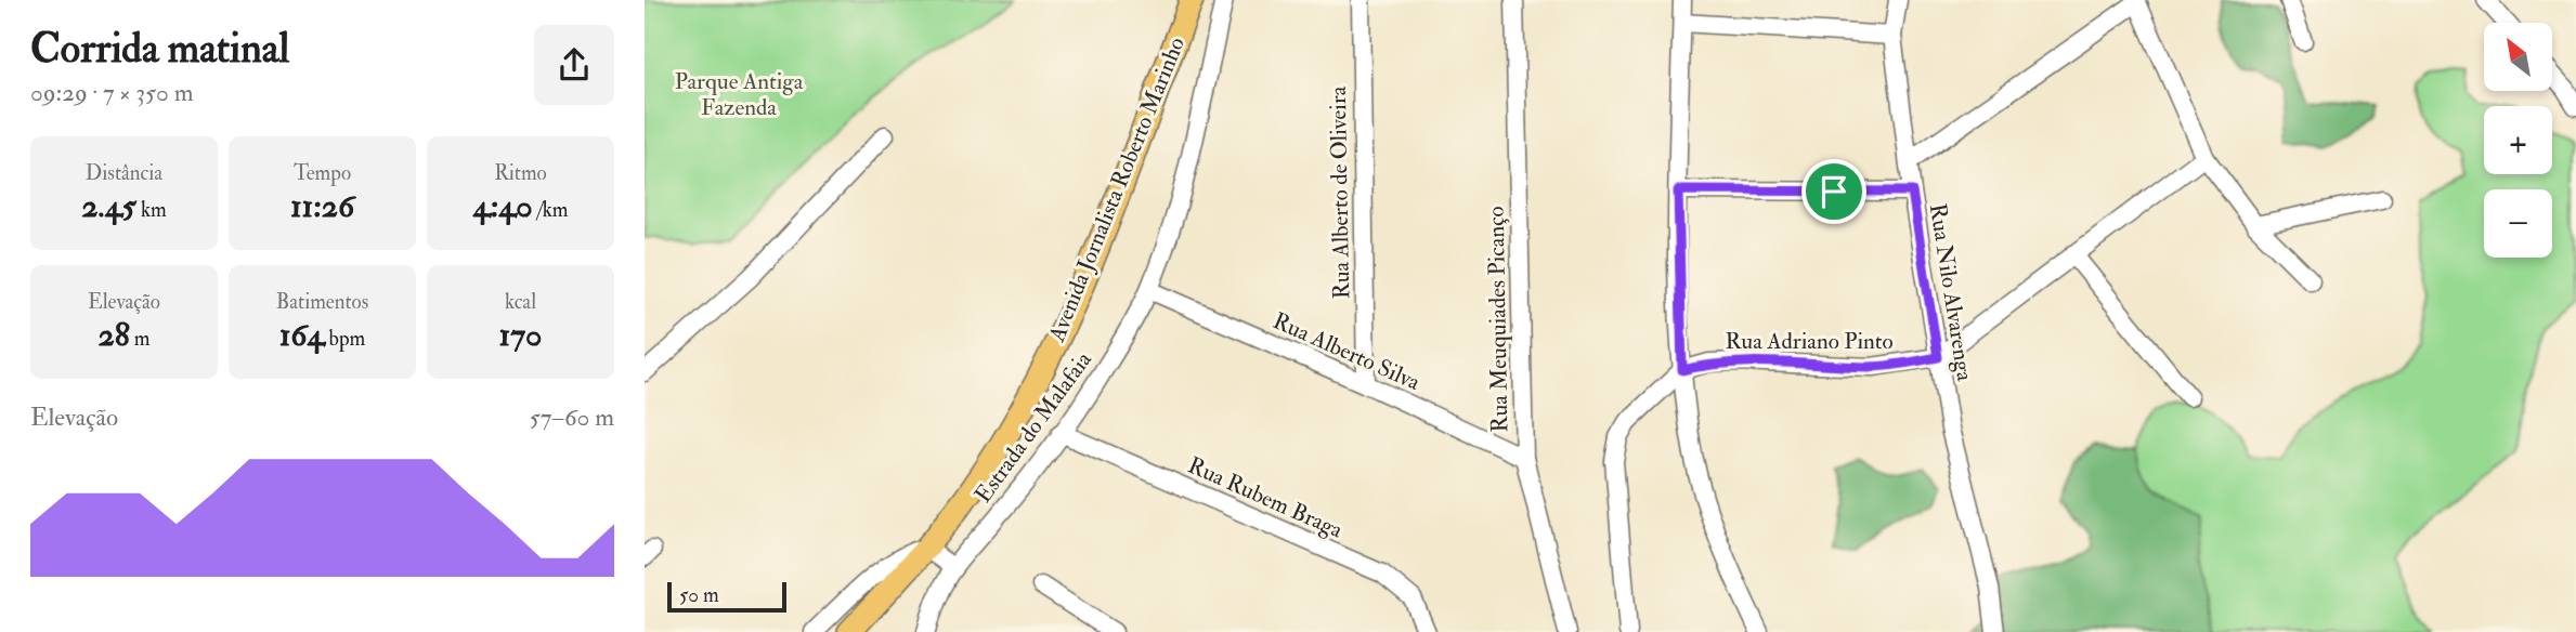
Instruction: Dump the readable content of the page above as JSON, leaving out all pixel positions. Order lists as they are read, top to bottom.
{
  "streets": {
    "main road": ["Avenida Jornalista Roberto Marinho"],
    "street": [
      "Rua Alberto de Oliveira",
      "Rua Nilo Alvarenga",
      "Rua Meuquiades Picanço",
      "Rua Adriano Pinto",
      "Rua Alberto Silva",
      "Estrada do Malafaia",
      "Rua Rubem Braga"
    ]
  },
  "crossings": [
    ["Rua Alberto de Oliveira", "Rua Alberto Silva"],
    ["Rua Nilo Alvarenga", "Rua Adriano Pinto"],
    ["Rua Meuquiades Picanço", "Rua Alberto Silva"],
    ["Rua Alberto Silva", "Estrada do Malafaia"],
    ["Estrada do Malafaia", "Rua Rubem Braga"]
  ],
  "parks": ["Parque Antiga Fazenda"],
  "scale_bar": "50 m",
  "north": "top left",
  "page": {
    "heading": ["Corrida matinal", "09:29 · 7 × 350 m"],
    "map_buttons": ["+", "−"],
    "stats": [
      ["Distância", "2.45 km"],
      ["Tempo", "11:26"],
      ["Ritmo", "4:40 /km"],
      ["Elevação", "28 m"],
      ["Batimentos", "164 bpm"],
      ["kcal", "170"]
    ],
    "chart": ["Elevação", "57–60 m"],
    "scale": "50 m"
  }
}
